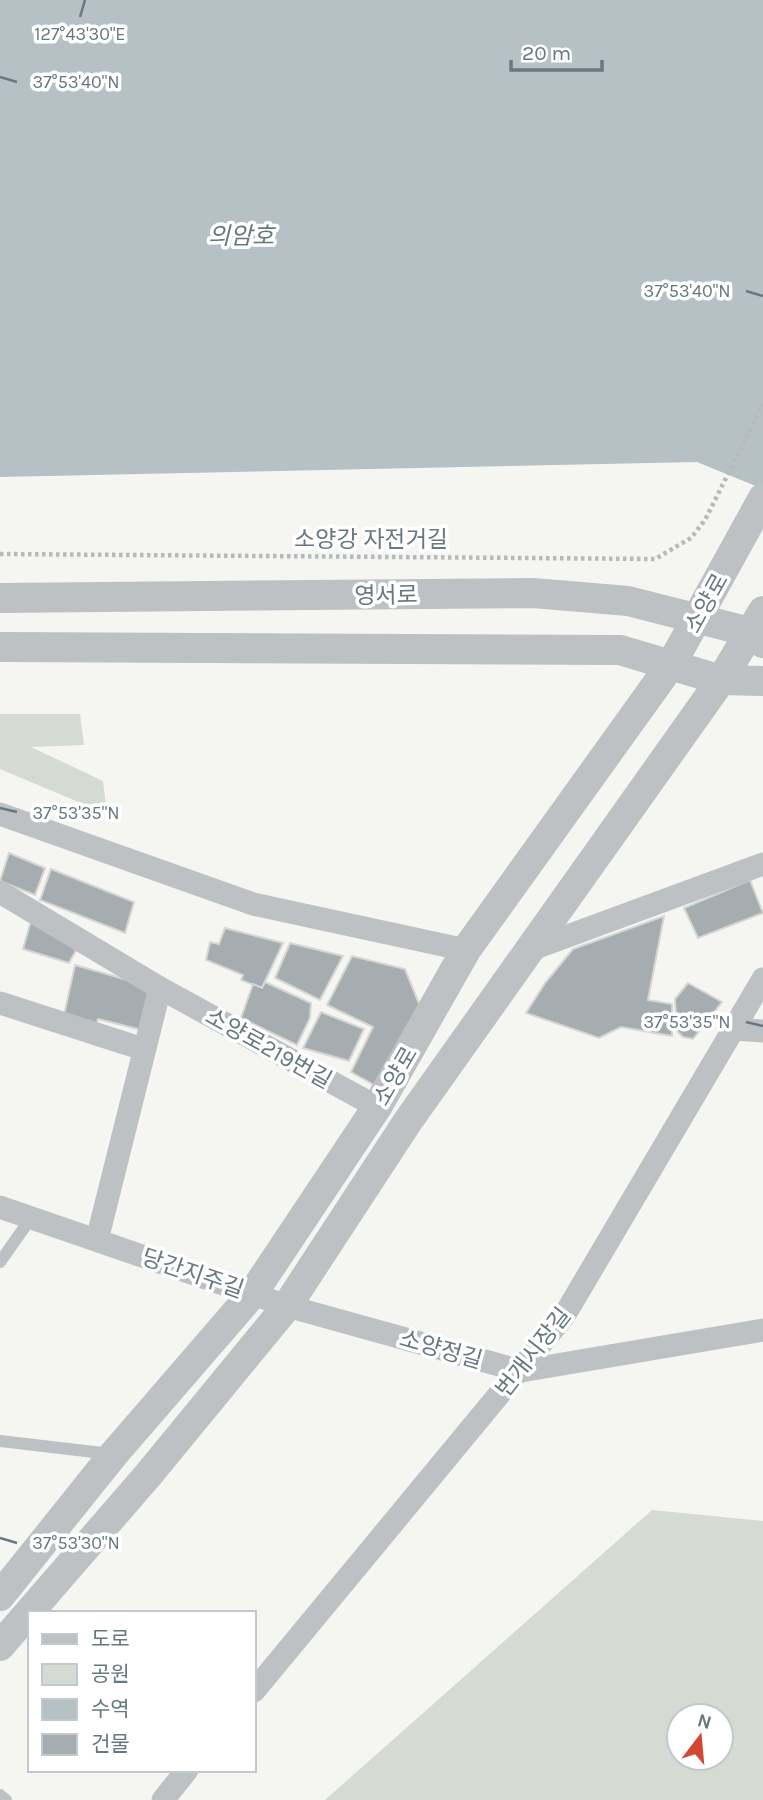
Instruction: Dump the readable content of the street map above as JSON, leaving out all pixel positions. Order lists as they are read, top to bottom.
{
  "streets": {
    "street": [
      "영서로",
      "소양로",
      "소양로219번길",
      "당간지주길",
      "소양정길",
      "번개시장길"
    ],
    "path": ["소양강 자전거길"]
  },
  "crossings": [
    ["영서로", "소양로"],
    ["소양로", "소양로219번길"],
    ["소양로", "당간지주길"],
    ["소양로", "소양정길"],
    ["당간지주길", "소양정길"],
    ["소양정길", "번개시장길"]
  ],
  "water": ["의암호"],
  "legend": [
    "도로",
    "공원",
    "수역",
    "건물"
  ],
  "scale_bar": "20 m",
  "north": "top",
  "coordinates": [
    "127°43'30\"E",
    "37°53'40\"N",
    "37°53'35\"N",
    "37°53'30\"N"
  ]
}
